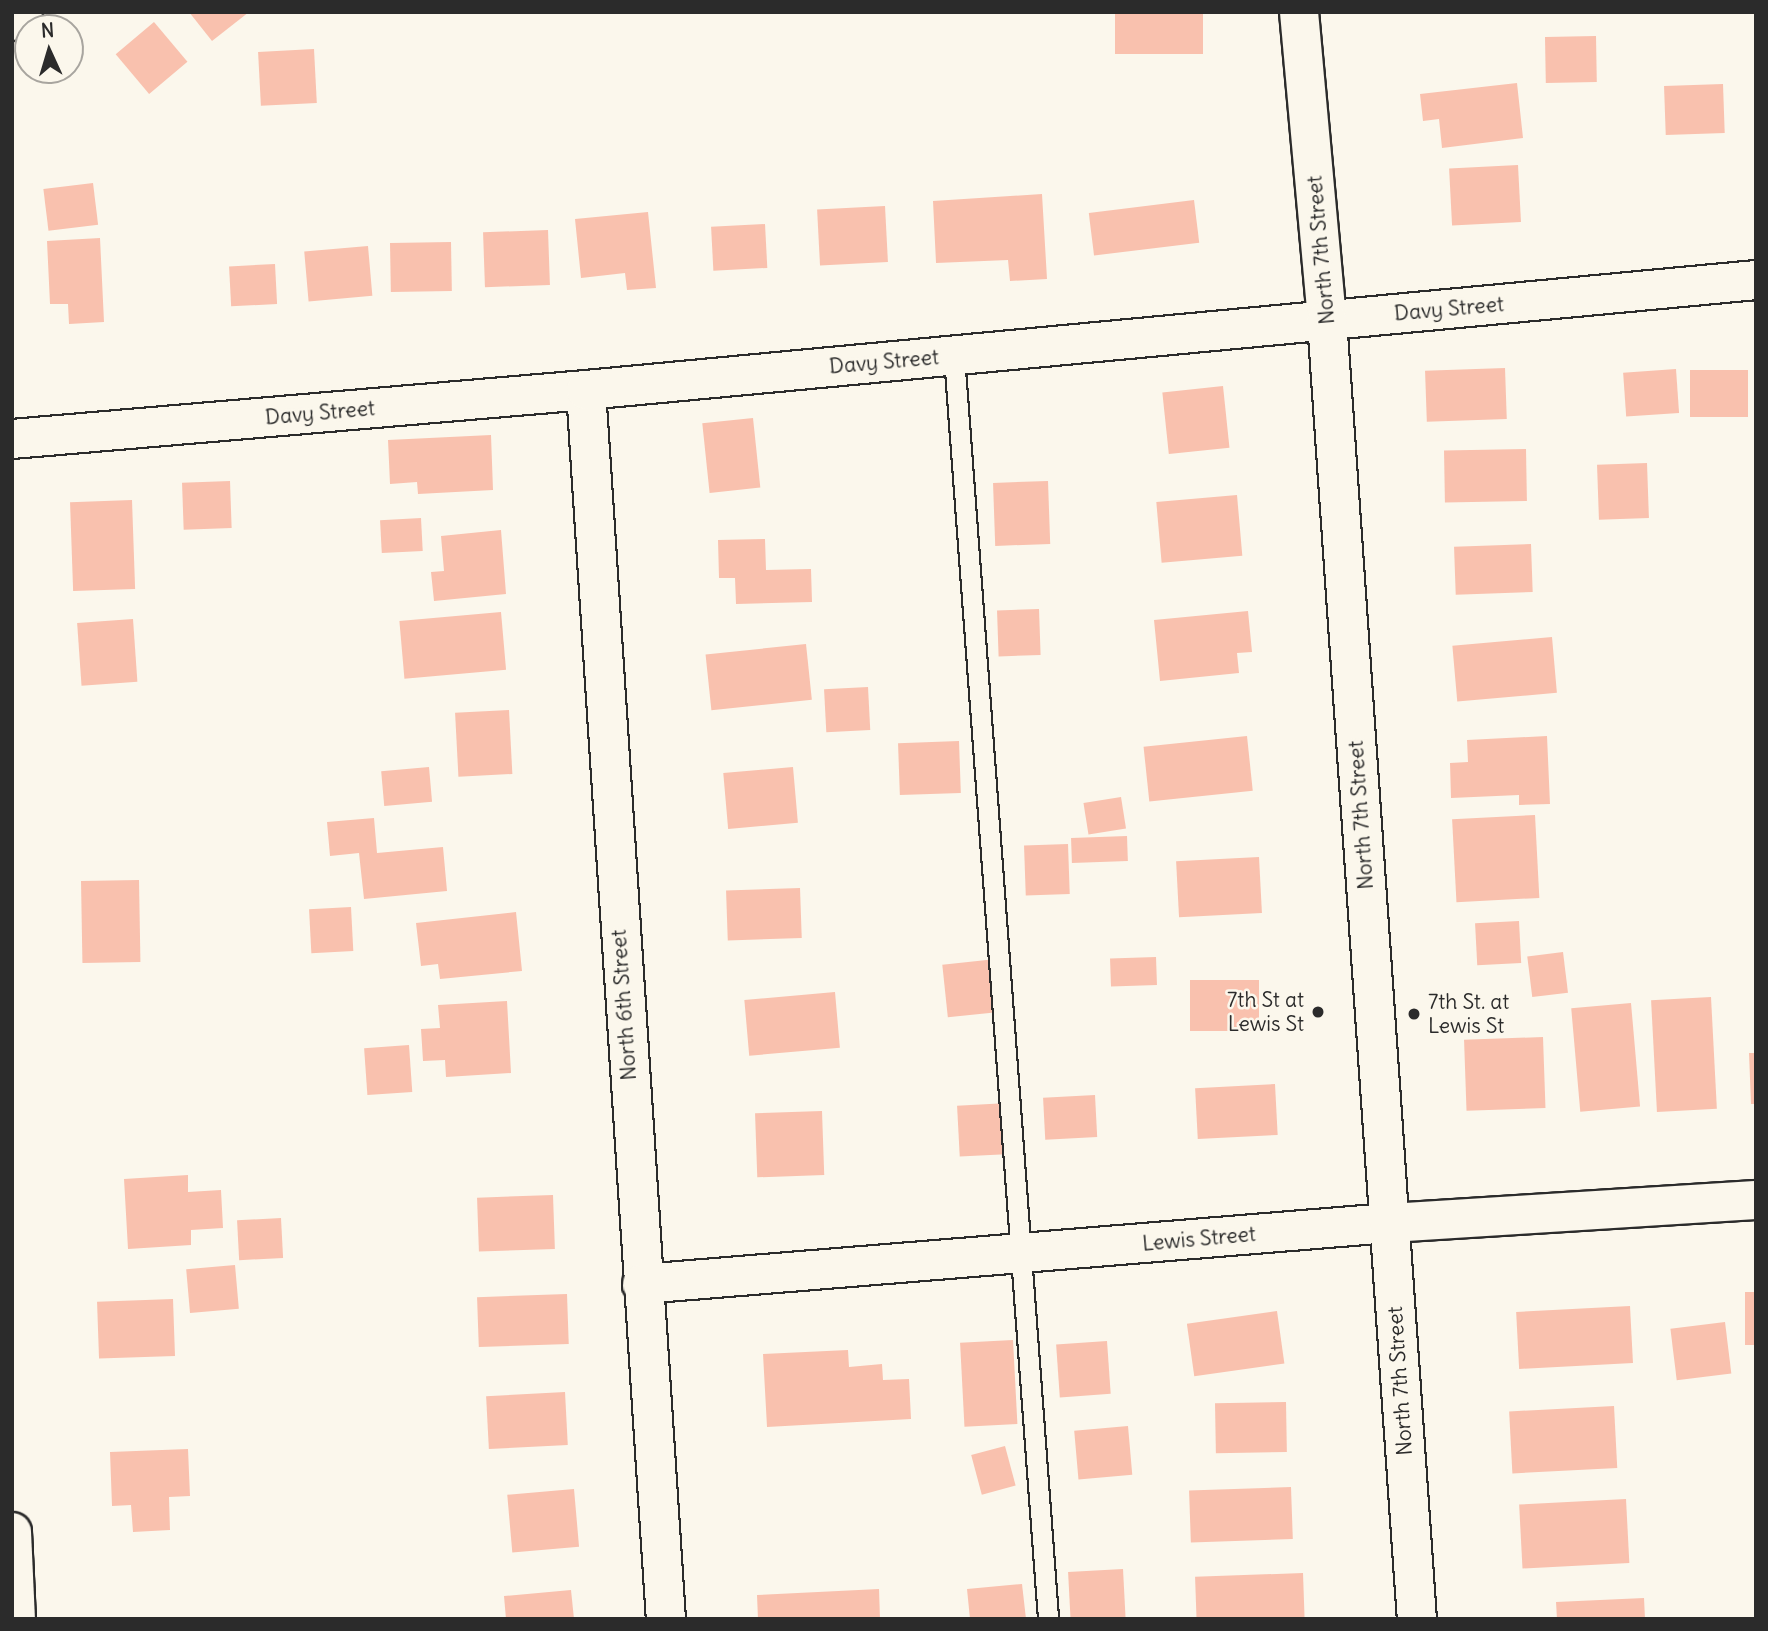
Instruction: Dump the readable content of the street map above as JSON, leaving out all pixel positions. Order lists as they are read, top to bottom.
{
  "streets": {
    "street": [
      "North 7th Street",
      "Davy Street",
      "North 6th Street",
      "Lewis Street"
    ]
  },
  "crossings": [
    ["North 7th Street", "Davy Street"],
    ["North 7th Street", "Lewis Street"],
    ["Davy Street", "North 6th Street"],
    ["North 6th Street", "Lewis Street"]
  ],
  "places": ["7th St at Lewis St", "7th St. at Lewis St"],
  "north": "top"
}
